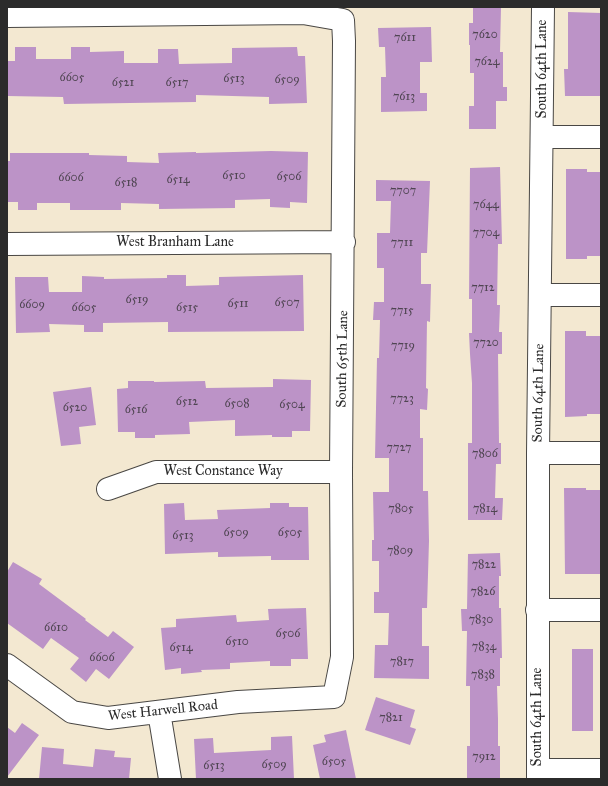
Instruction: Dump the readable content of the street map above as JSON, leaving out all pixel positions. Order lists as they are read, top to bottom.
{
  "streets": {
    "street": [
      "South 64th Lane",
      "West Branham Lane",
      "South 65th Lane",
      "West Constance Way",
      "West Harwell Road"
    ]
  },
  "crossings": [
    ["West Branham Lane", "South 65th Lane"],
    ["South 65th Lane", "West Constance Way"],
    ["South 65th Lane", "West Harwell Road"]
  ],
  "house_numbers": [
    "7620",
    "7611",
    "7624",
    "6605",
    "6513",
    "6509",
    "6521",
    "6517",
    "7613",
    "6510",
    "6506",
    "6606",
    "6514",
    "6518",
    "7707",
    "7644",
    "7704",
    "7711",
    "7712",
    "6519",
    "6507",
    "6511",
    "6609",
    "6605",
    "6515",
    "7715",
    "7720",
    "7719",
    "7723",
    "6512",
    "6508",
    "6504",
    "6520",
    "6516",
    "7727",
    "7806",
    "7805",
    "7814",
    "6509",
    "6505",
    "6513",
    "7809",
    "7822",
    "7826",
    "7830",
    "6610",
    "6506",
    "6510",
    "7834",
    "6514",
    "6606",
    "7817",
    "7838",
    "7821",
    "7912",
    "6505",
    "6509",
    "6513"
  ]
}
